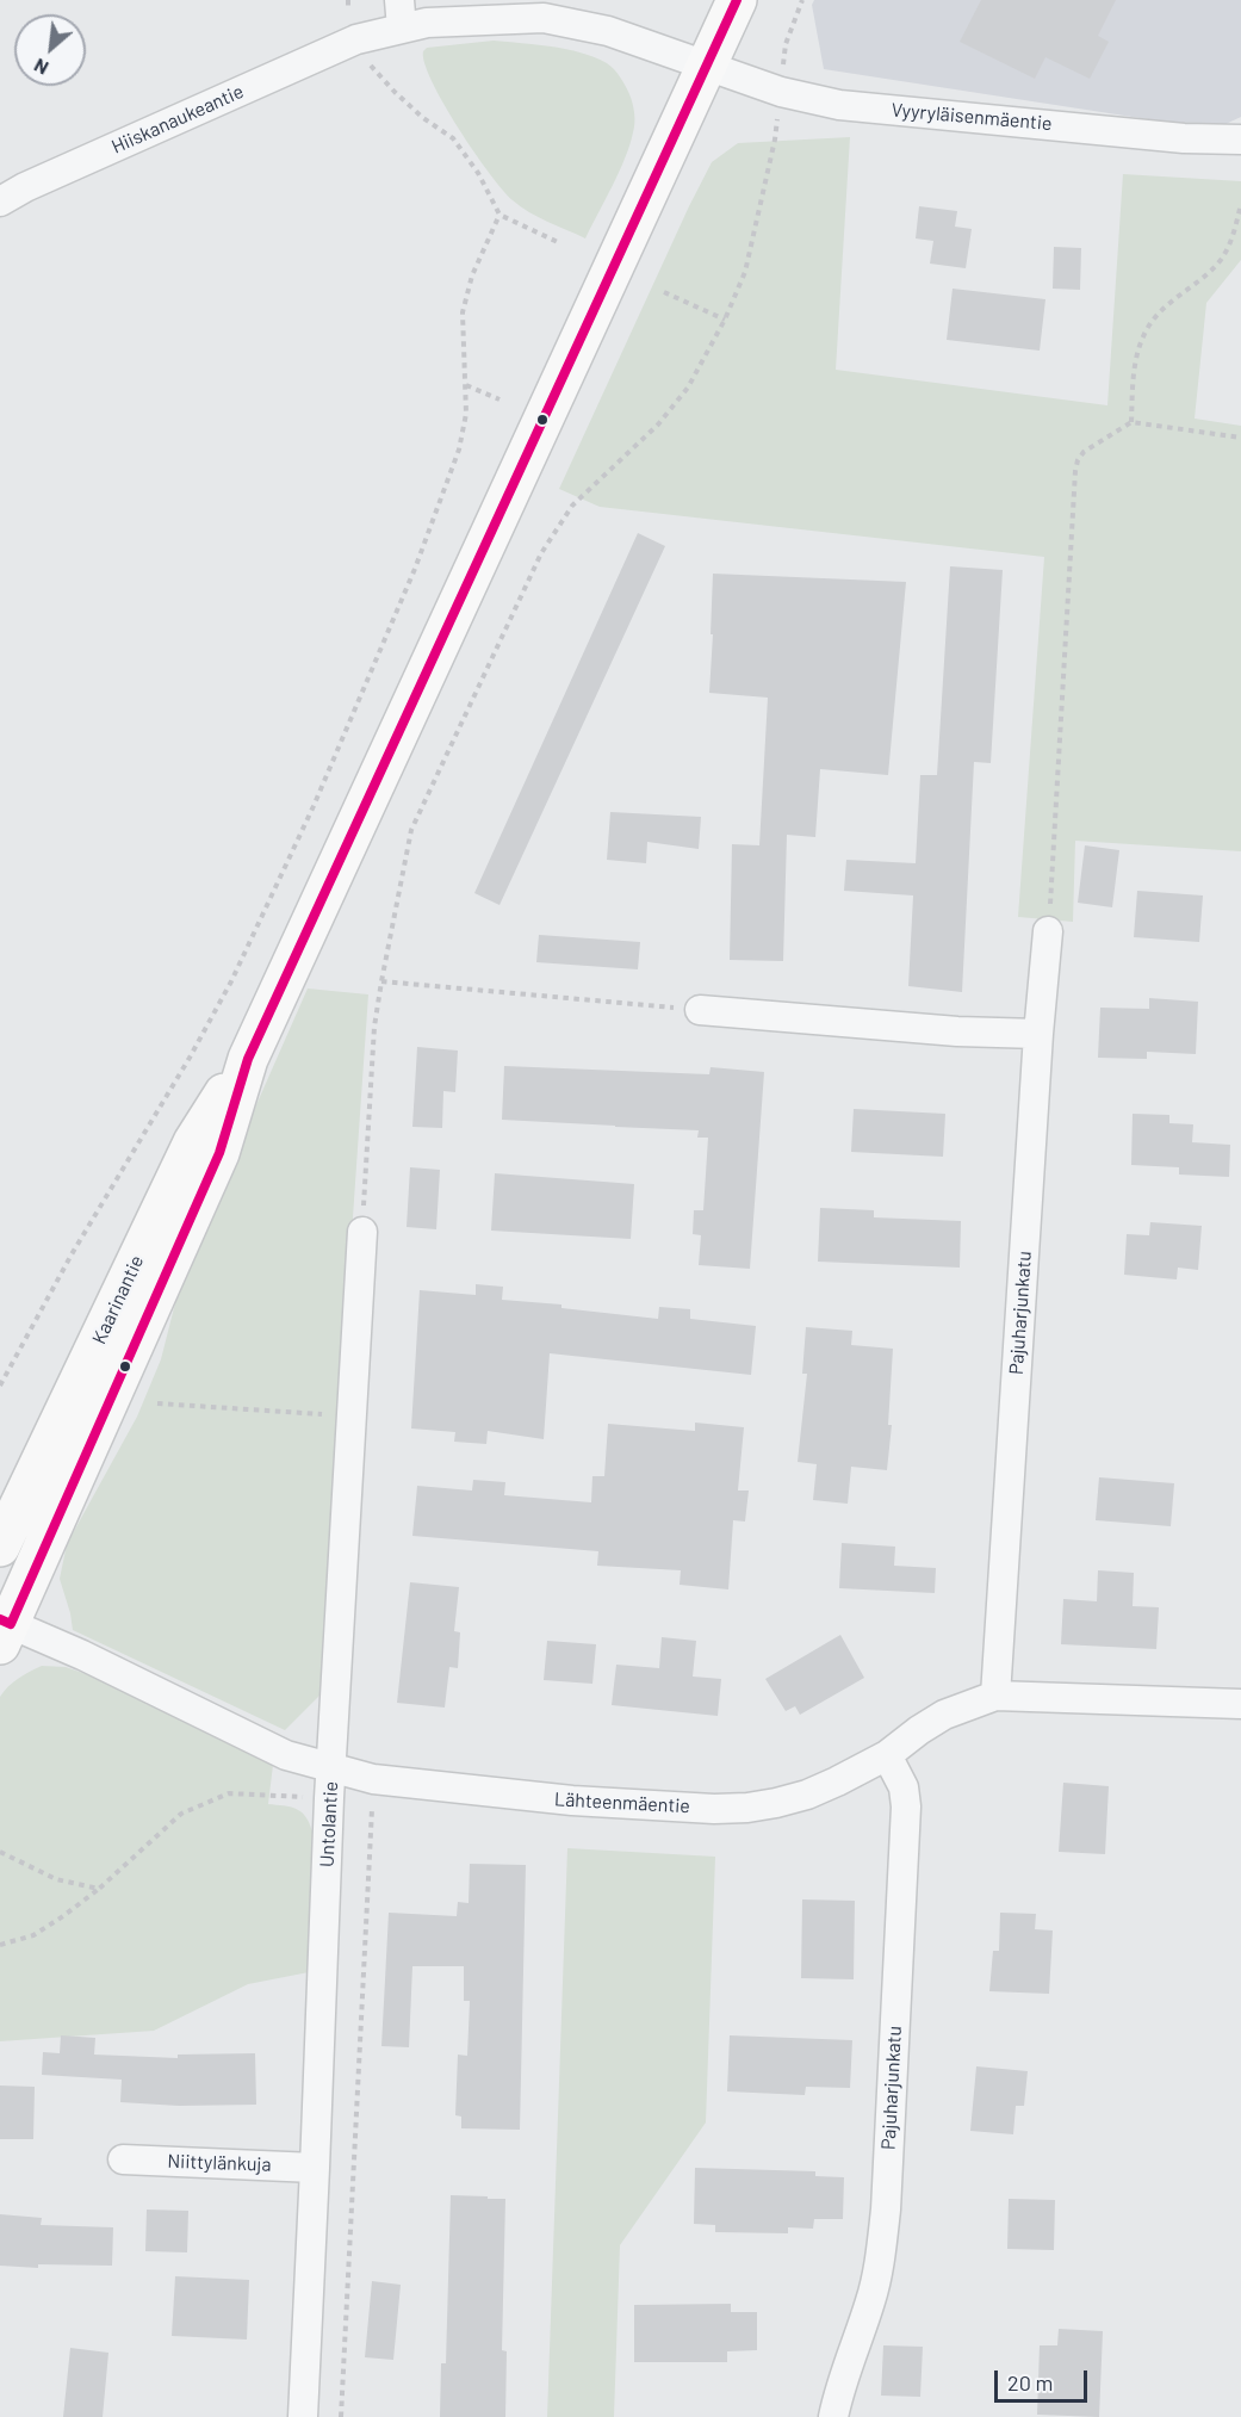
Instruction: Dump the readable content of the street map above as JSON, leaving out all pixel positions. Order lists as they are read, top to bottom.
{
  "streets": {
    "main road": ["Kaarinantie"],
    "street": [
      "Vyyryläisenmäentie",
      "Hiiskanaukeantie",
      "Pajuharjunkatu",
      "Lähteenmäentie",
      "Untolantie",
      "Niittylänkuja"
    ]
  },
  "crossings": [
    ["Vyyryläisenmäentie", "Hiiskanaukeantie"],
    ["Vyyryläisenmäentie", "Kaarinantie"],
    ["Hiiskanaukeantie", "Kaarinantie"],
    ["Kaarinantie", "Lähteenmäentie"],
    ["Pajuharjunkatu", "Lähteenmäentie"],
    ["Lähteenmäentie", "Untolantie"],
    ["Untolantie", "Niittylänkuja"]
  ],
  "scale_bar": "20 m",
  "north": "bottom left"
}
